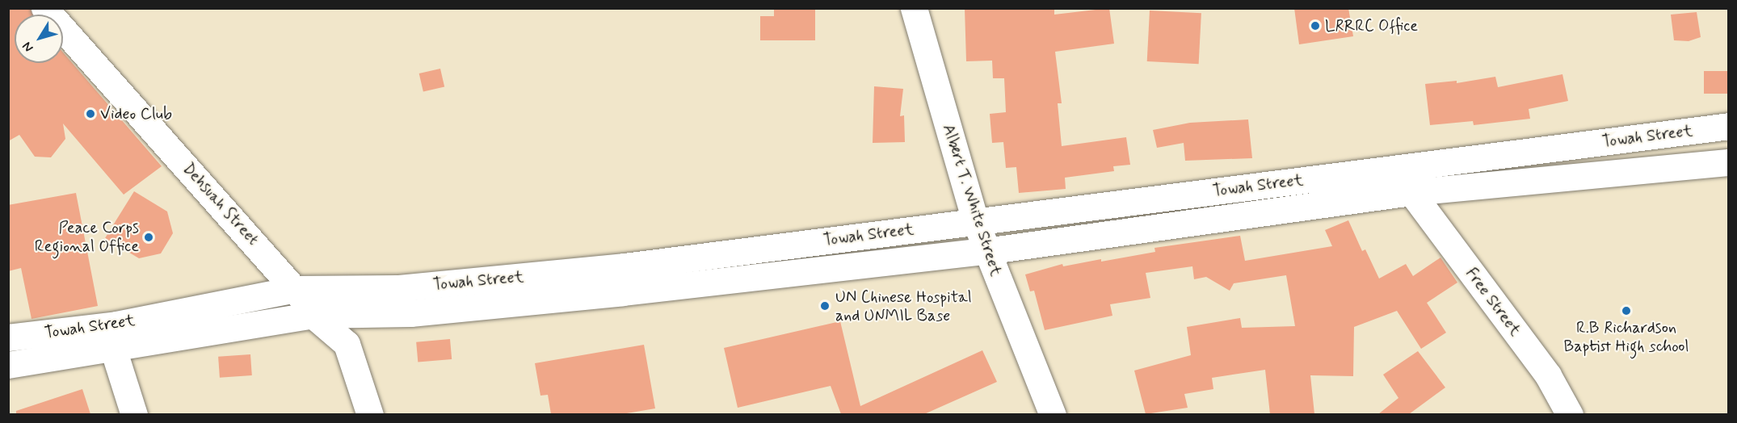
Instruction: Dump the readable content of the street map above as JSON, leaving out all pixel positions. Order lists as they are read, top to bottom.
{
  "streets": {
    "street": [
      "Towah Street",
      "Albert T. White Street",
      "Dehsuah Street",
      "Free Street"
    ]
  },
  "crossings": [
    ["Towah Street", "Albert T. White Street"],
    ["Towah Street", "Dehsuah Street"],
    ["Towah Street", "Free Street"]
  ],
  "places": [
    "LRRRC Office",
    "Video Club",
    "Peace Corps Regional Office",
    "UN Chinese Hospital and UNMIL Base",
    "R.B Richardson Baptist High school"
  ],
  "north": "bottom left"
}
